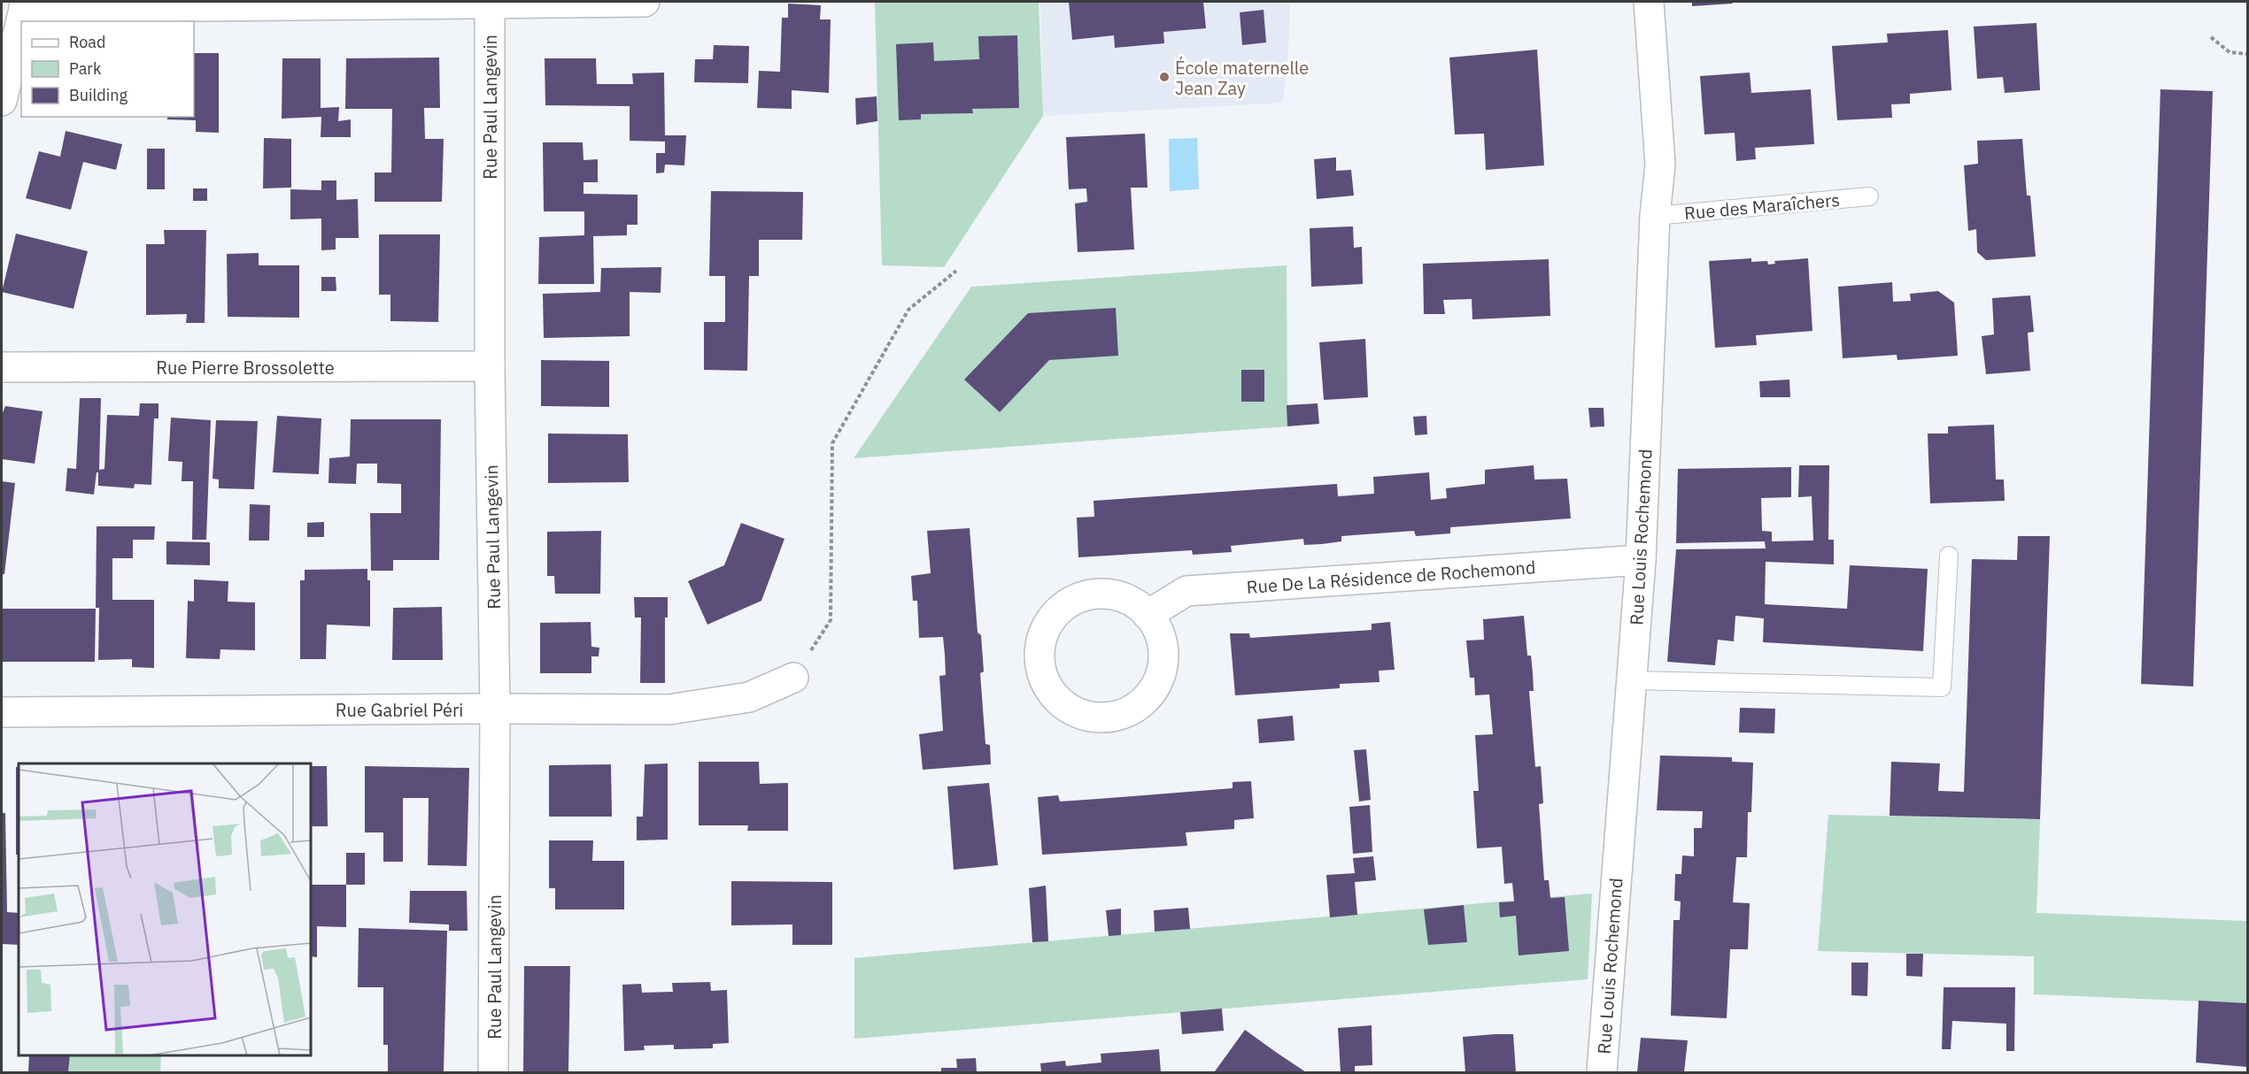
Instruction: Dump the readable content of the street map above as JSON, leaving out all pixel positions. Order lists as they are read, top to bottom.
{
  "streets": {
    "street": [
      "Rue Paul Langevin",
      "Rue Pierre Brossolette",
      "Rue Louis Rochemond",
      "Rue De La Résidence de Rochemond",
      "Rue Gabriel Péri"
    ],
    "lane": ["Rue des Maraîchers"]
  },
  "crossings": [
    ["Rue Paul Langevin", "Rue Pierre Brossolette"],
    ["Rue Paul Langevin", "Rue Gabriel Péri"],
    ["Rue des Maraîchers", "Rue Louis Rochemond"],
    ["Rue Louis Rochemond", "Rue De La Résidence de Rochemond"]
  ],
  "places": ["École maternelle Jean Zay"],
  "legend": ["Road", "Park", "Building"]
}
